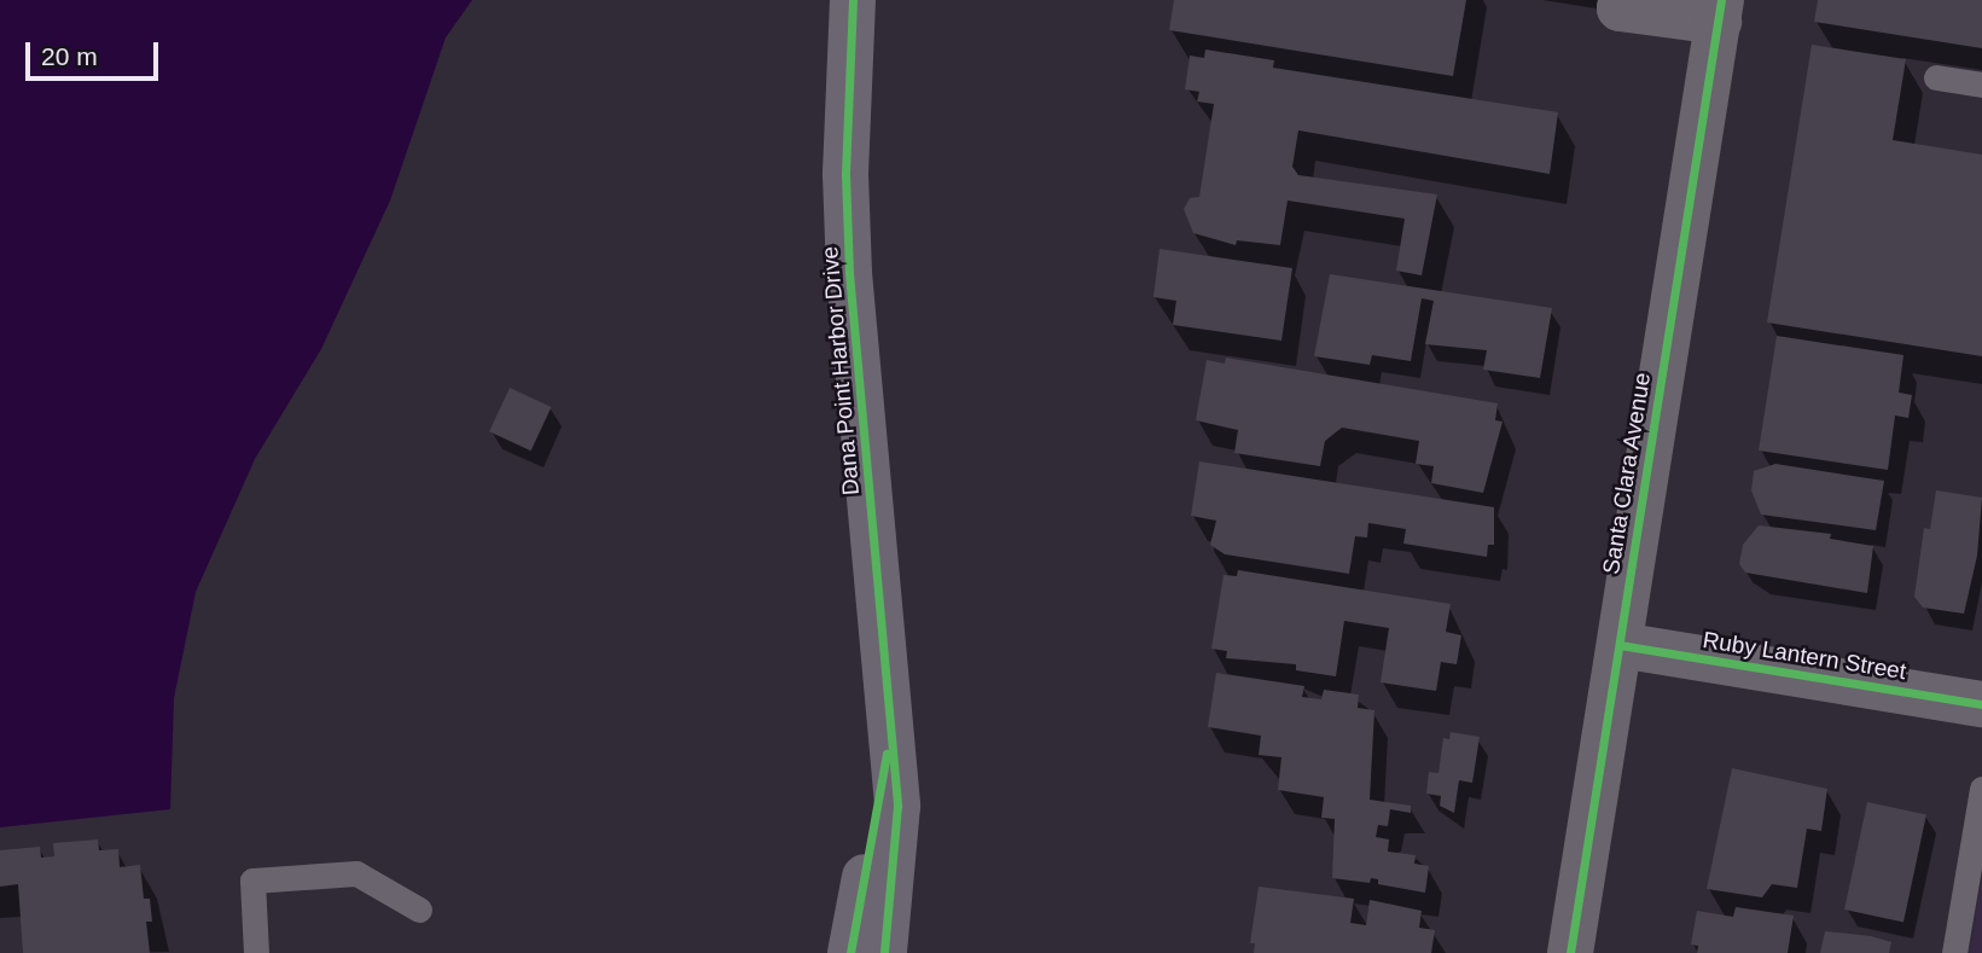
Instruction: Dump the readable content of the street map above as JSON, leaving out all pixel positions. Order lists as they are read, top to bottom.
{
  "streets": {
    "street": ["Dana Point Harbor Drive", "Santa Clara Avenue", "Ruby Lantern Street"]
  },
  "crossings": [
    ["Santa Clara Avenue", "Ruby Lantern Street"]
  ],
  "scale_bar": "20 m"
}
